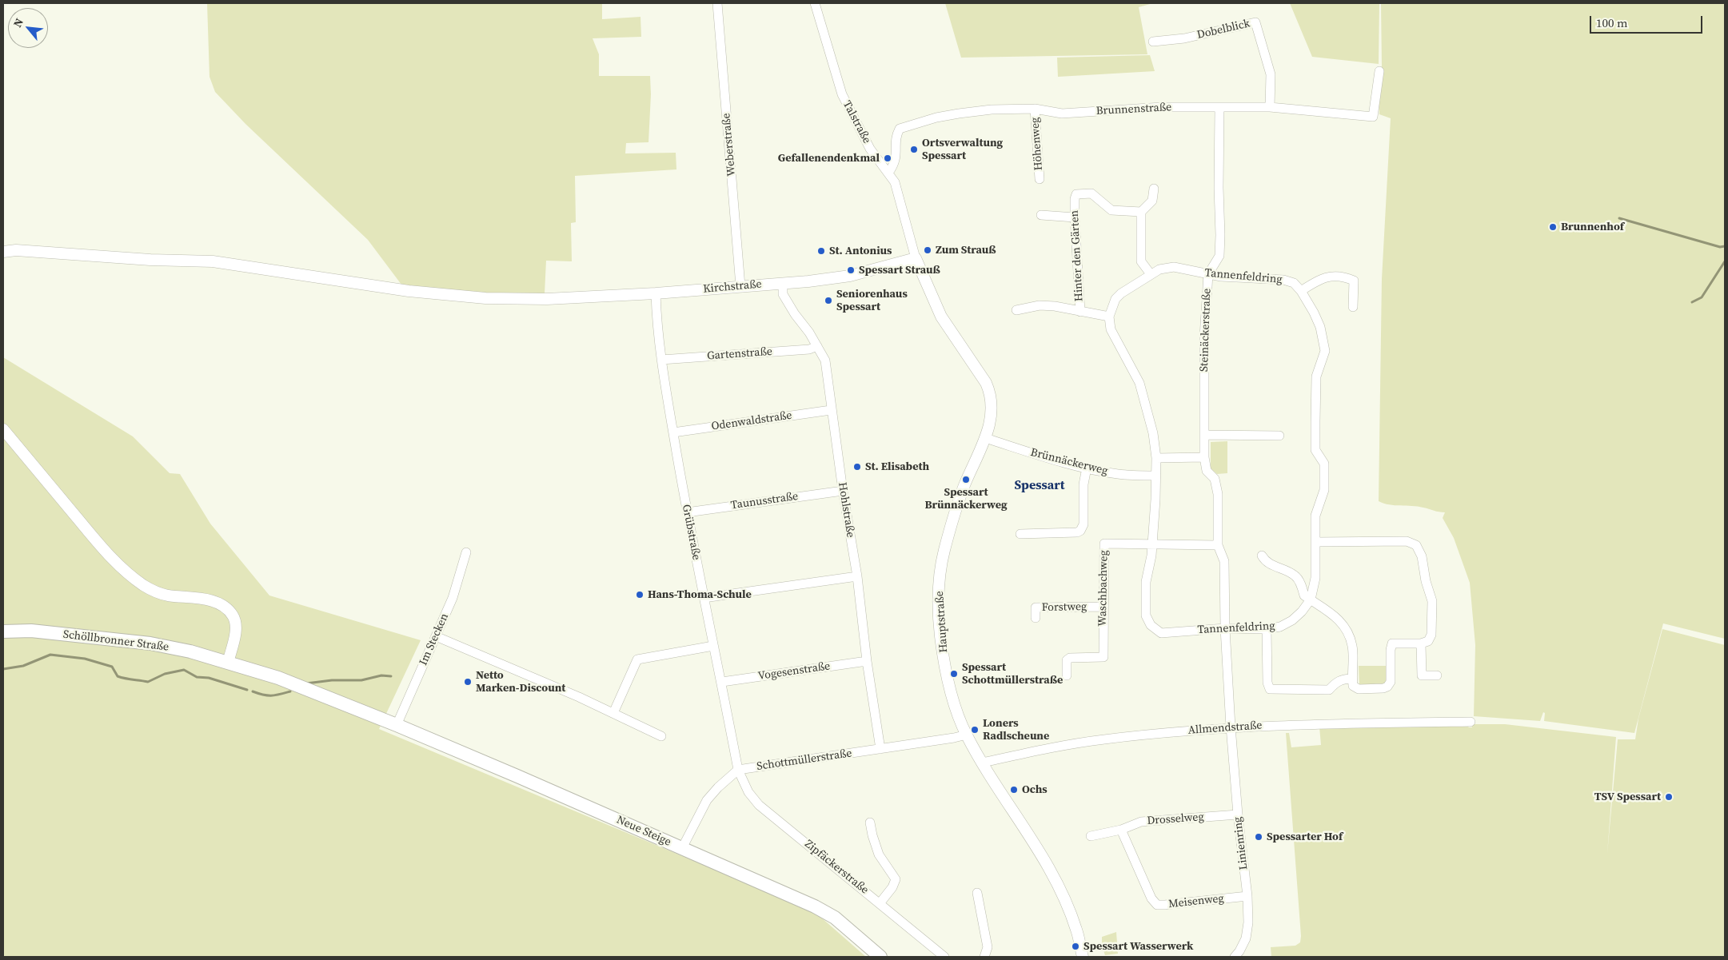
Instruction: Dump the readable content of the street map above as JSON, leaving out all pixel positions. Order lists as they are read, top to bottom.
{
  "streets": {
    "main road": ["Schöllbronner Straße", "Neue Steige"],
    "street": [
      "Dobelblick",
      "Brunnenstraße",
      "Talstraße",
      "Höhenweg",
      "Weberstraße",
      "Hinter den Gärten",
      "Tannenfeldring",
      "Kirchstraße",
      "Steinäckerstraße",
      "Gartenstraße",
      "Odenwaldstraße",
      "Brünnäckerweg",
      "Taunusstraße",
      "Hohlstraße",
      "Grübstraße",
      "Waschbachweg",
      "Forstweg",
      "Hauptstraße",
      "Im Stecken",
      "Vogesenstraße",
      "Allmendstraße",
      "Schottmüllerstraße",
      "Drosselweg",
      "Linienring",
      "Zipfäckerstraße",
      "Meisenweg"
    ]
  },
  "crossings": [
    ["Dobelblick", "Brunnenstraße"],
    ["Brunnenstraße", "Talstraße"],
    ["Brunnenstraße", "Höhenweg"],
    ["Brunnenstraße", "Steinäckerstraße"],
    ["Talstraße", "Kirchstraße"],
    ["Talstraße", "Hauptstraße"],
    ["Weberstraße", "Kirchstraße"],
    ["Hinter den Gärten", "Tannenfeldring"],
    ["Tannenfeldring", "Steinäckerstraße"],
    ["Tannenfeldring", "Brünnäckerweg"],
    ["Tannenfeldring", "Waschbachweg"],
    ["Kirchstraße", "Hohlstraße"],
    ["Kirchstraße", "Grübstraße"],
    ["Kirchstraße", "Hauptstraße"],
    ["Steinäckerstraße", "Allmendstraße"],
    ["Steinäckerstraße", "Linienring"],
    ["Gartenstraße", "Hohlstraße"],
    ["Gartenstraße", "Grübstraße"],
    ["Odenwaldstraße", "Hohlstraße"],
    ["Odenwaldstraße", "Grübstraße"],
    ["Brünnäckerweg", "Hauptstraße"],
    ["Taunusstraße", "Hohlstraße"],
    ["Taunusstraße", "Grübstraße"],
    ["Hohlstraße", "Vogesenstraße"],
    ["Hohlstraße", "Schottmüllerstraße"],
    ["Grübstraße", "Vogesenstraße"],
    ["Grübstraße", "Schottmüllerstraße"],
    ["Grübstraße", "Zipfäckerstraße"],
    ["Waschbachweg", "Forstweg"],
    ["Hauptstraße", "Allmendstraße"],
    ["Hauptstraße", "Schottmüllerstraße"],
    ["Im Stecken", "Schöllbronner Straße"],
    ["Im Stecken", "Neue Steige"],
    ["Schöllbronner Straße", "Neue Steige"],
    ["Allmendstraße", "Linienring"],
    ["Schottmüllerstraße", "Zipfäckerstraße"],
    ["Drosselweg", "Linienring"],
    ["Drosselweg", "Meisenweg"],
    ["Linienring", "Meisenweg"]
  ],
  "districts": ["Spessart"],
  "places": [
    "Ortsverwaltung Spessart",
    "Gefallenendenkmal",
    "Brunnenhof",
    "Zum Strauß",
    "St. Antonius",
    "Spessart Strauß",
    "Seniorenhaus Spessart",
    "St. Elisabeth",
    "Spessart Brünnäckerweg",
    "Hans-Thoma-Schule",
    "Spessart Schottmüllerstraße",
    "Netto Marken-Discount",
    "Loners Radlscheune",
    "Ochs",
    "TSV Spessart",
    "Spessarter Hof",
    "Spessart Wasserwerk"
  ],
  "scale_bar": "100 m",
  "north": "top left"
}
